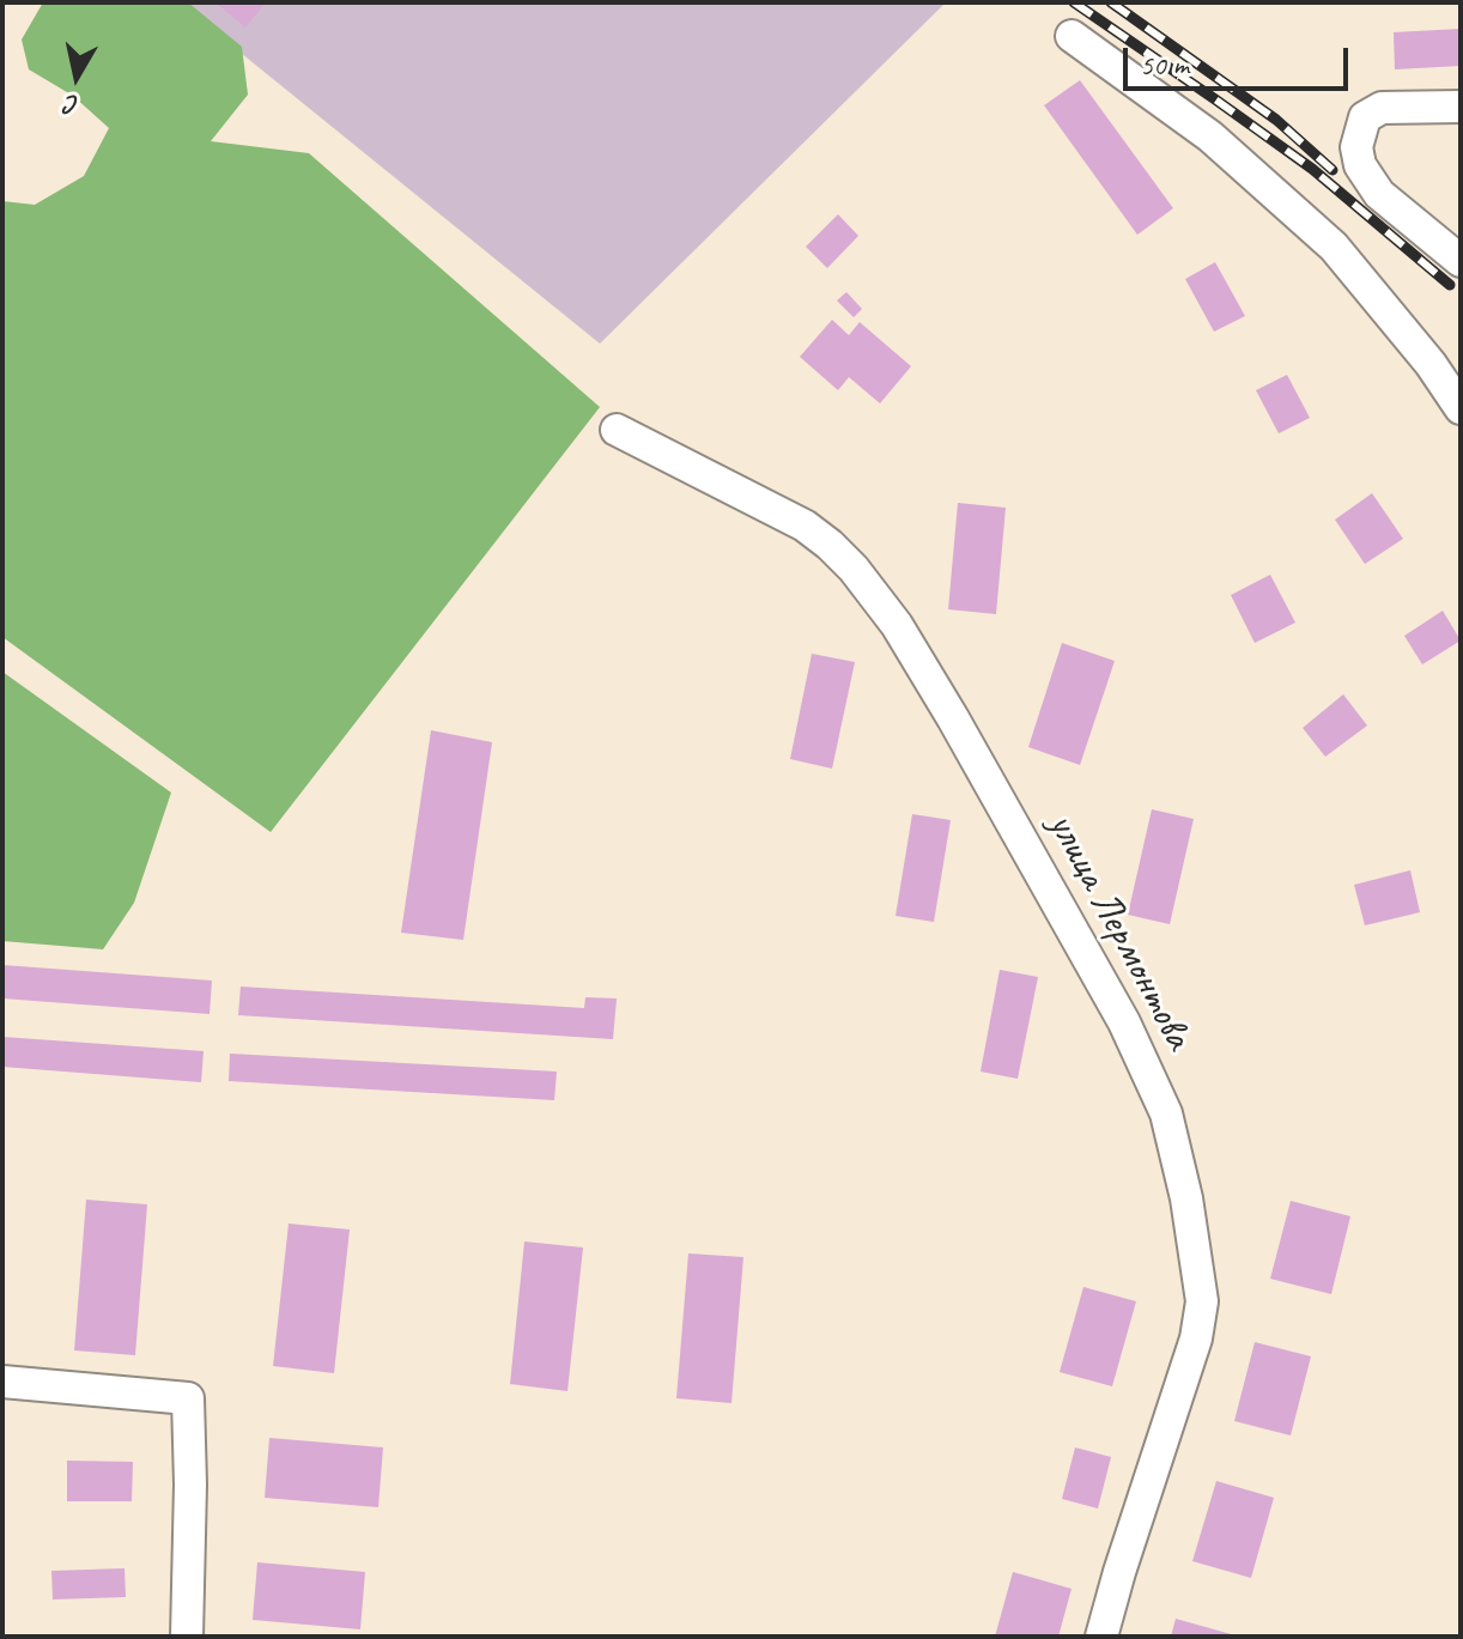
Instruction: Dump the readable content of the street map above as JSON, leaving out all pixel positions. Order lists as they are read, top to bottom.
{
  "streets": {
    "street": ["улица Лермонтова"]
  },
  "scale_bar": "50 m",
  "north": "bottom"
}
